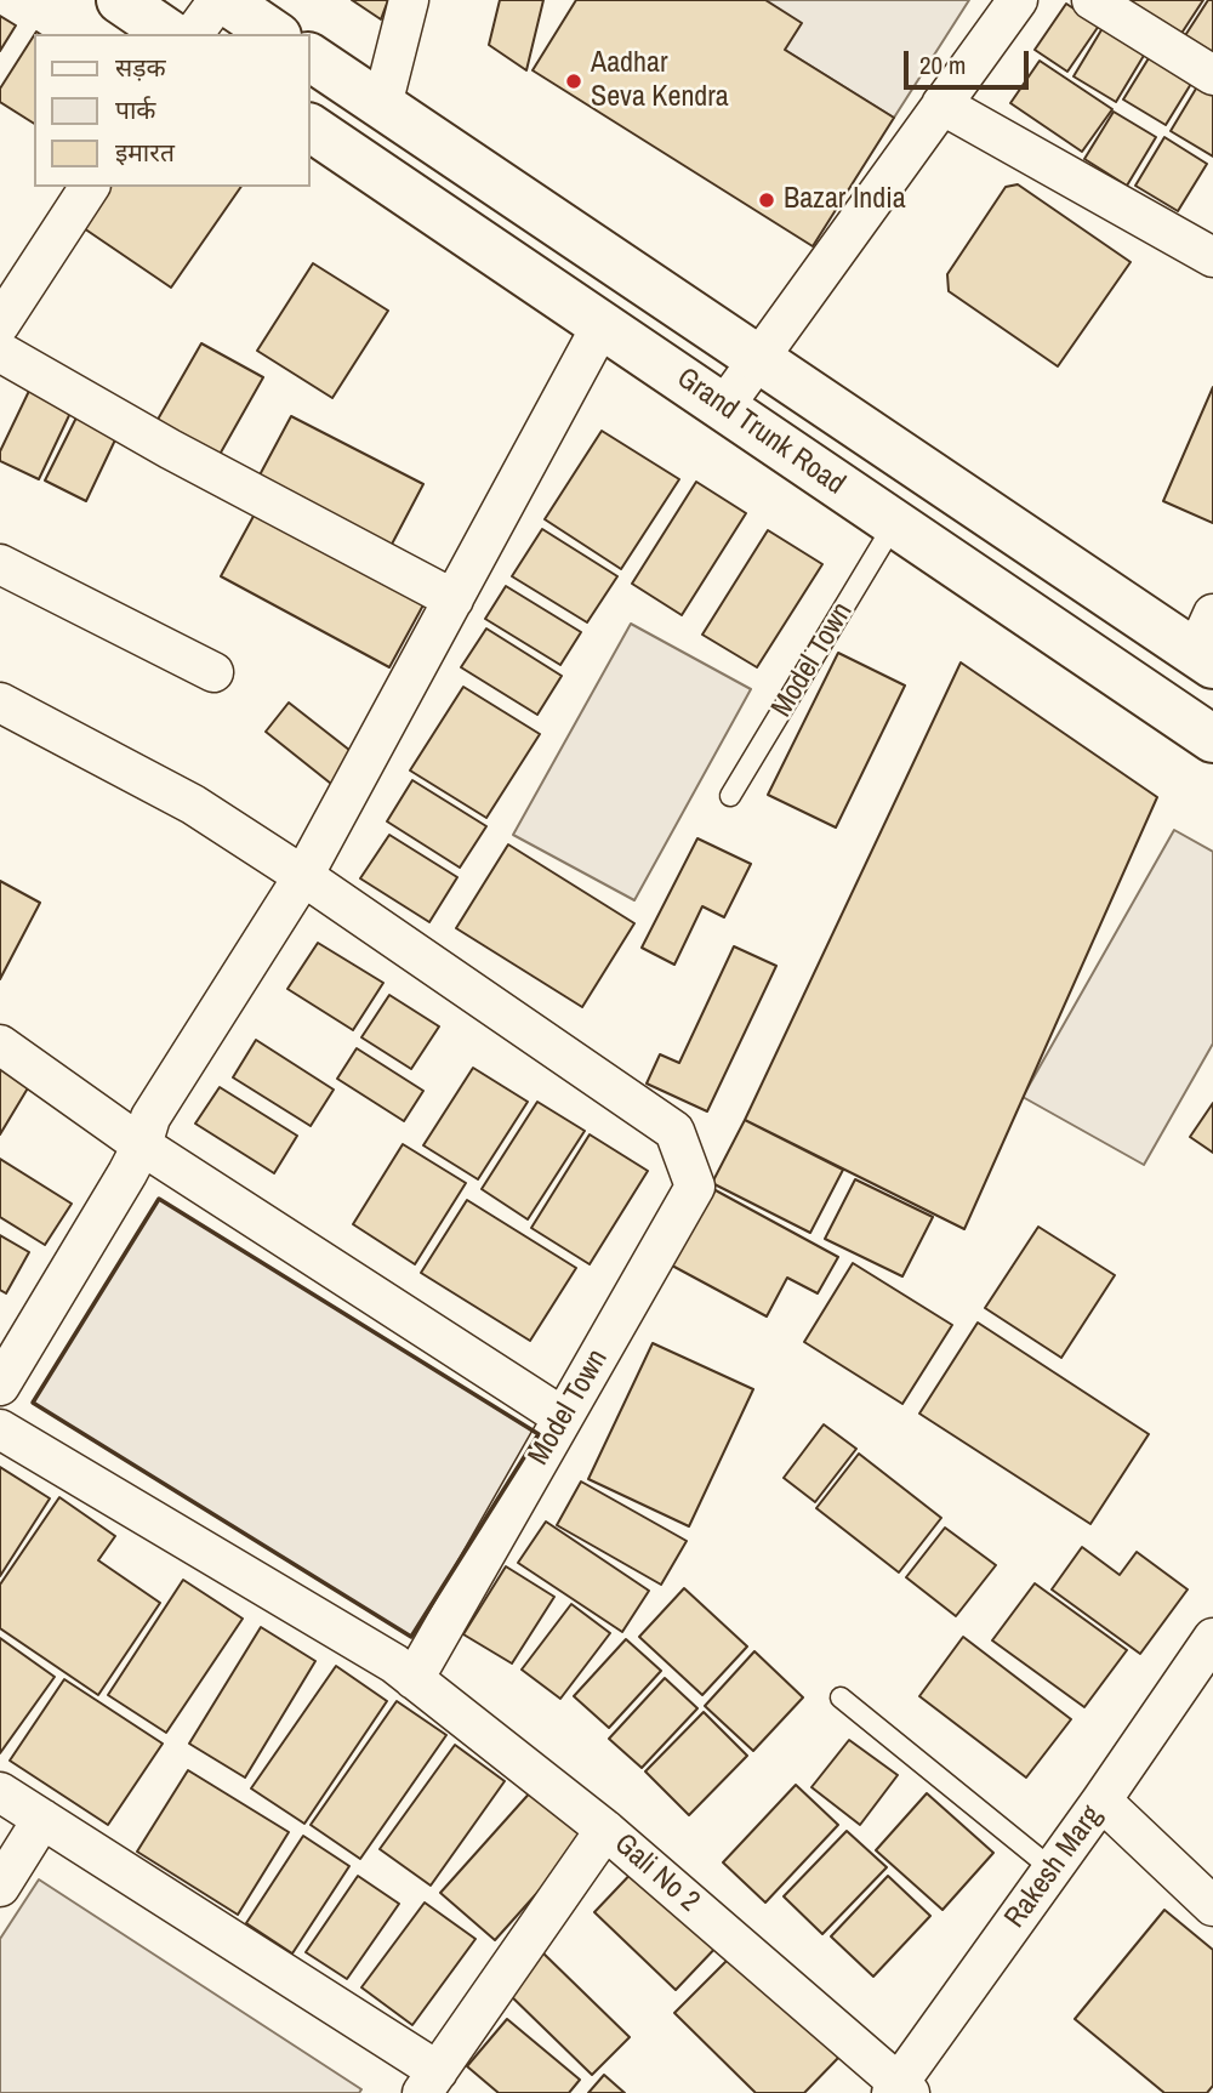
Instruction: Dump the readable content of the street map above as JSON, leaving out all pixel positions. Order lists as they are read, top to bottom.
{
  "streets": {
    "highway": ["Grand Trunk Road"],
    "street": ["Model Town", "Rakesh Marg", "Gali No 2"]
  },
  "crossings": [
    ["Grand Trunk Road", "Model Town"],
    ["Model Town", "Gali No 2"],
    ["Rakesh Marg", "Gali No 2"]
  ],
  "places": ["Aadhar Seva Kendra", "Bazar India"],
  "legend": ["सड़क", "पार्क", "इमारत"],
  "scale_bar": "20 m"
}
